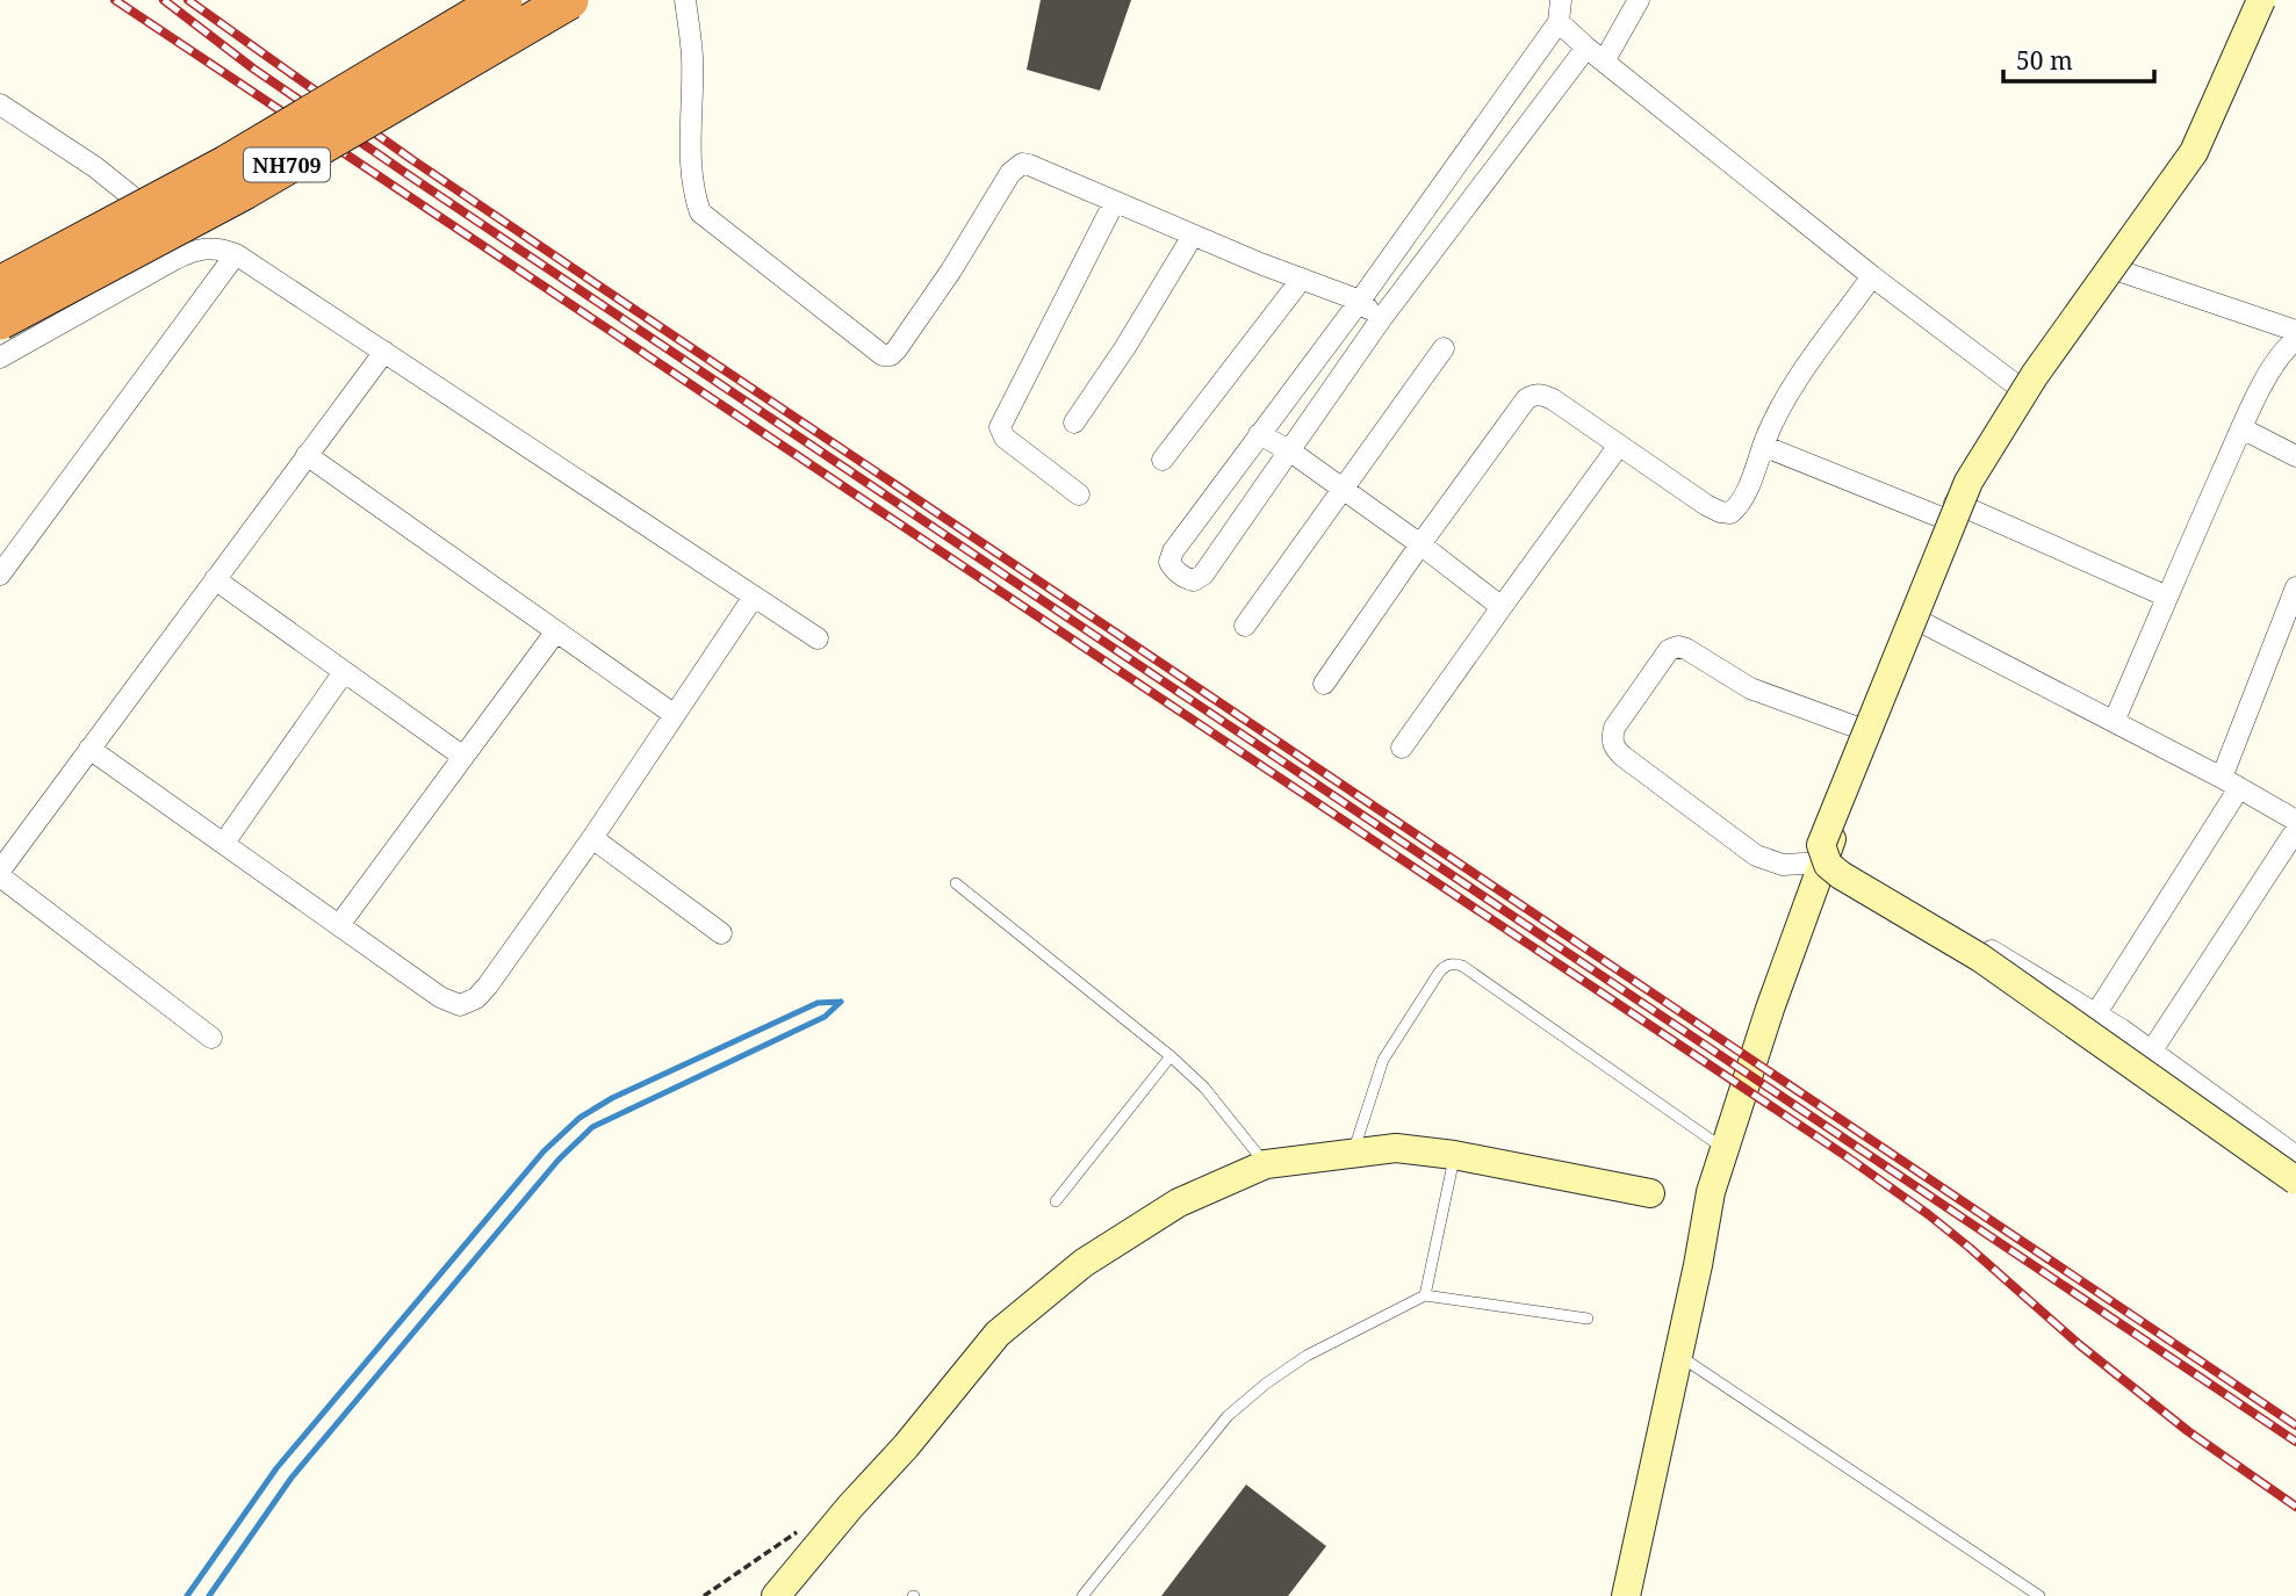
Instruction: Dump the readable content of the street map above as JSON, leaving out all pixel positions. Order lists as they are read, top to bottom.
{
  "streets": {
    "highway": ["NH709"]
  },
  "scale_bar": "50 m"
}
